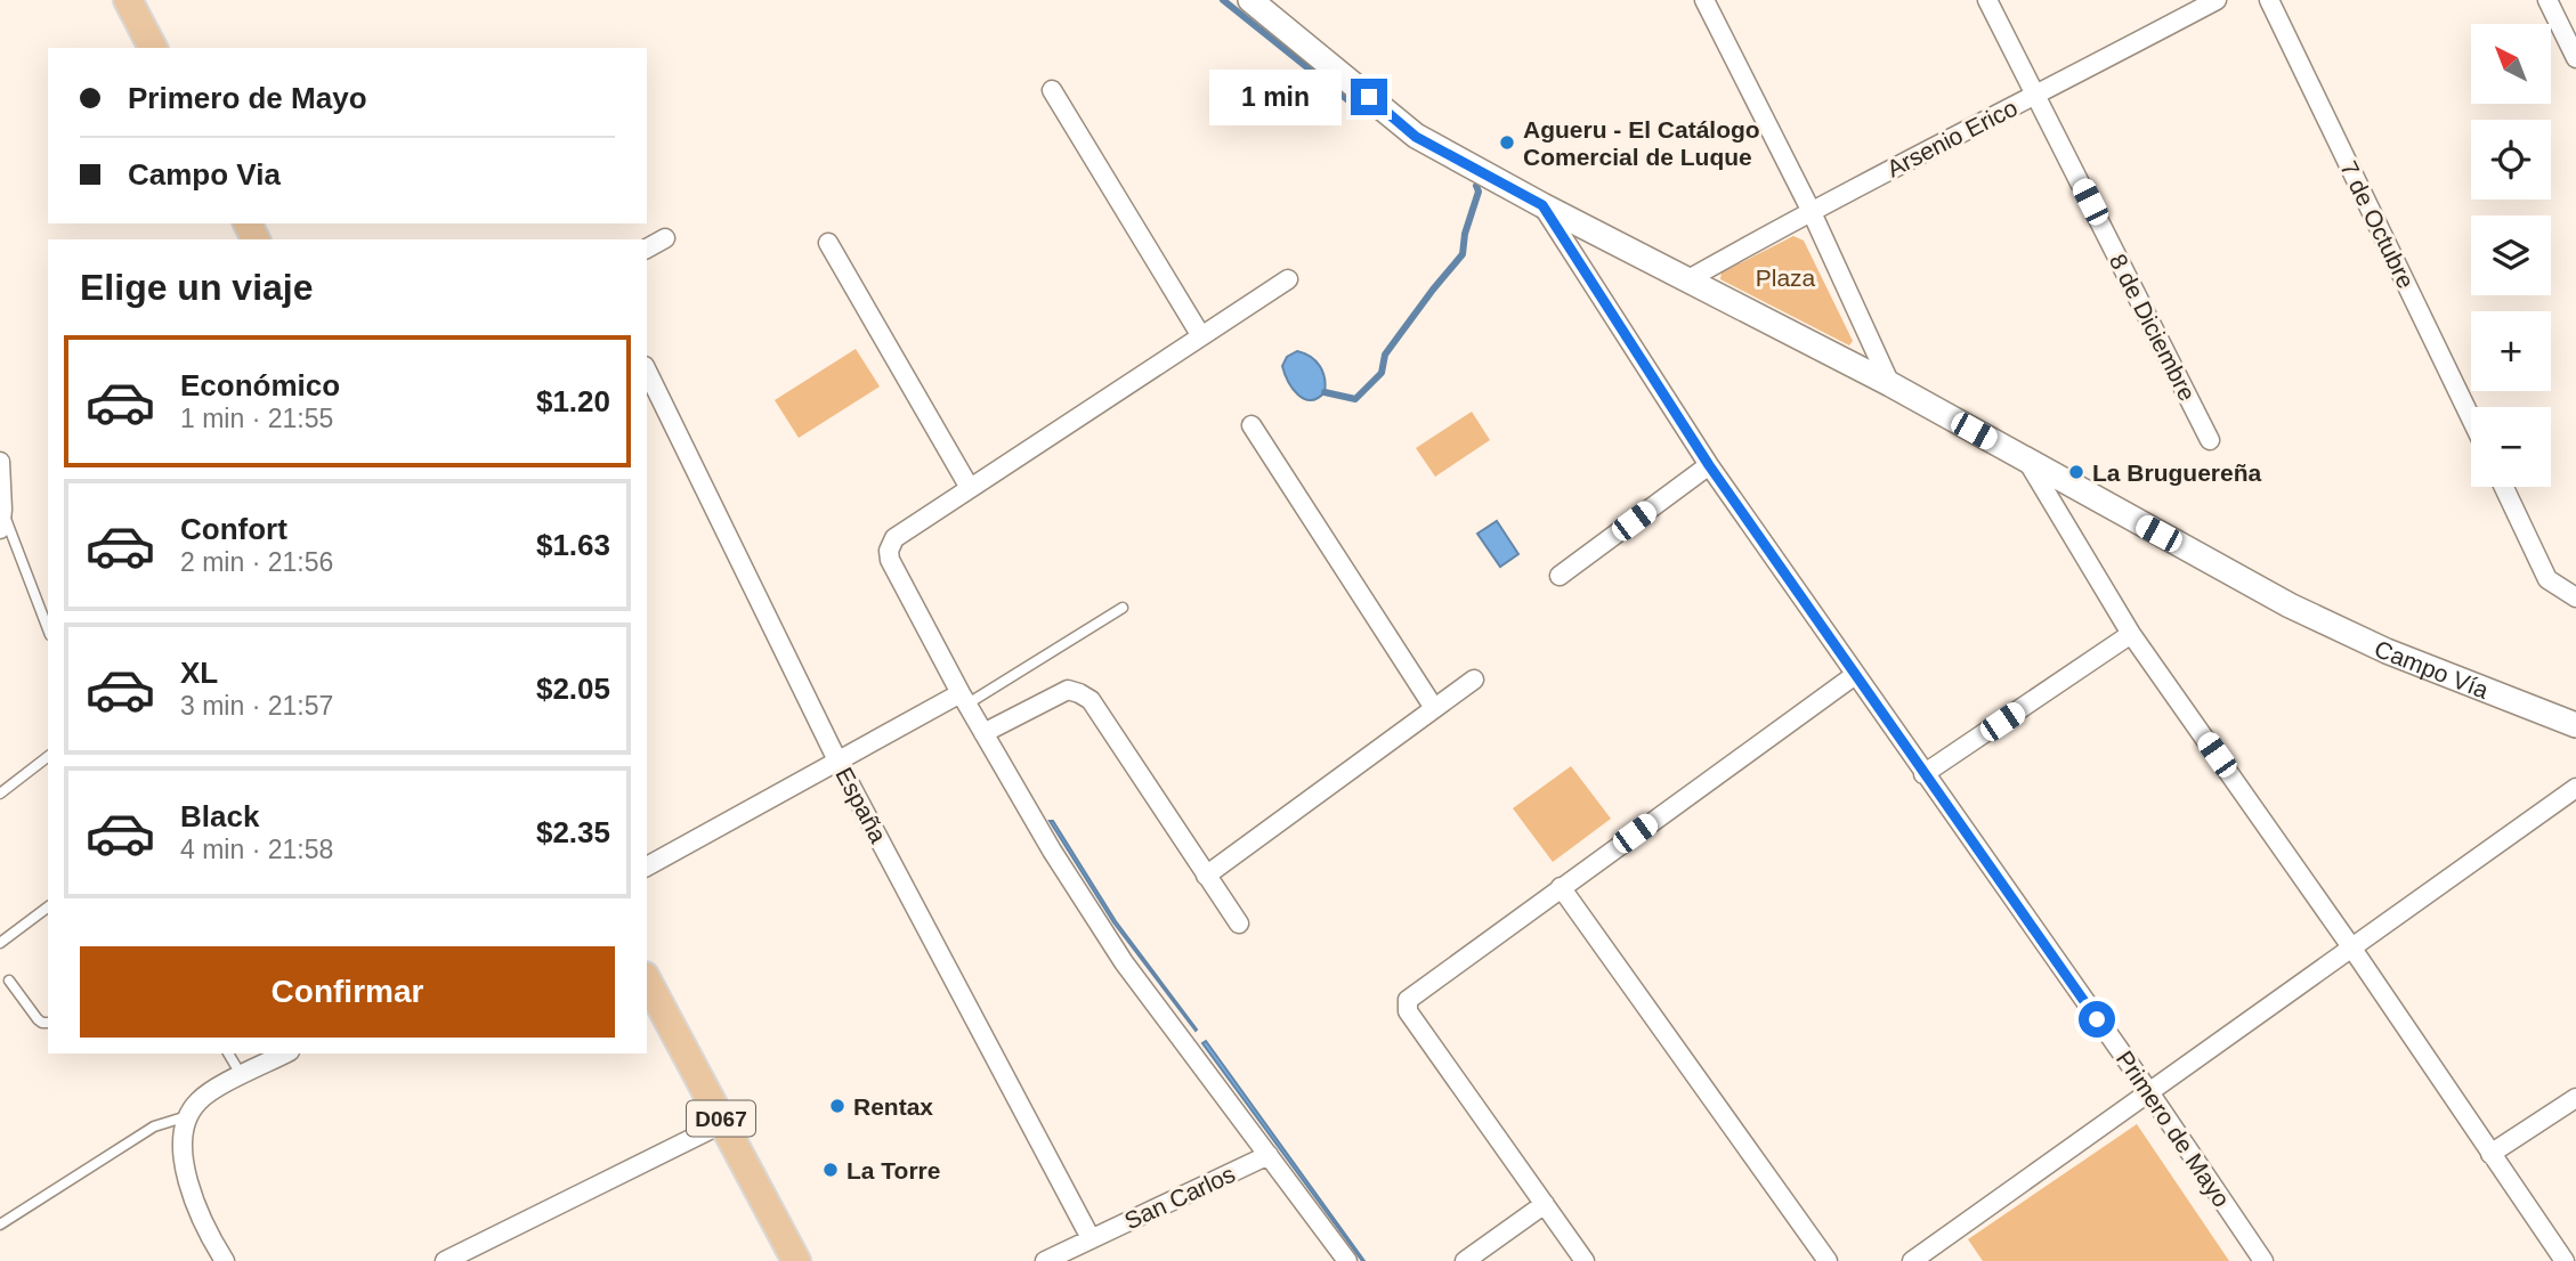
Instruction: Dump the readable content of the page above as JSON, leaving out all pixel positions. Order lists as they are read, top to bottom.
{
  "streets": {
    "main road": ["D067"],
    "street": [
      "Arsenio Erico",
      "7 de Octubre",
      "8 de Diciembre",
      "Campo Vía",
      "España",
      "Primero de Mayo",
      "San Carlos"
    ]
  },
  "crossings": [
    ["Arsenio Erico", "8 de Diciembre"],
    ["Arsenio Erico", "Campo Vía"],
    ["Campo Vía", "Primero de Mayo"],
    ["España", "San Carlos"]
  ],
  "parks": ["Plaza"],
  "places": [
    "Agueru - El Catálogo Comercial de Luque",
    "La Bruguereña",
    "Rentax",
    "La Torre"
  ],
  "north": "top left",
  "page": {
    "map_buttons": ["+", "−"],
    "banner": ["Primero de Mayo", "Campo Via"],
    "bubble": "1 min",
    "heading": "Elige un viaje",
    "list": [
      {
        "name": "Económico",
        "note": "1 min · 21:55",
        "value": "$1.20"
      },
      {
        "name": "Confort",
        "note": "2 min · 21:56",
        "value": "$1.63"
      },
      {
        "name": "XL",
        "note": "3 min · 21:57",
        "value": "$2.05"
      },
      {
        "name": "Black",
        "note": "4 min · 21:58",
        "value": "$2.35"
      }
    ],
    "buttons": "Confirmar"
  }
}
